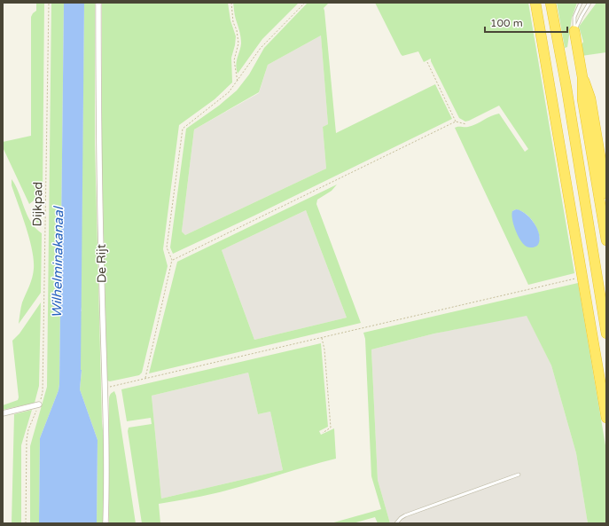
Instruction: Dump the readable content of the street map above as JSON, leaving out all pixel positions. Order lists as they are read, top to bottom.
{
  "streets": {
    "street": ["De Rijt"],
    "path": ["Dijkpad"]
  },
  "water": ["Wilhelminakanaal"],
  "scale_bar": "100 m"
}
